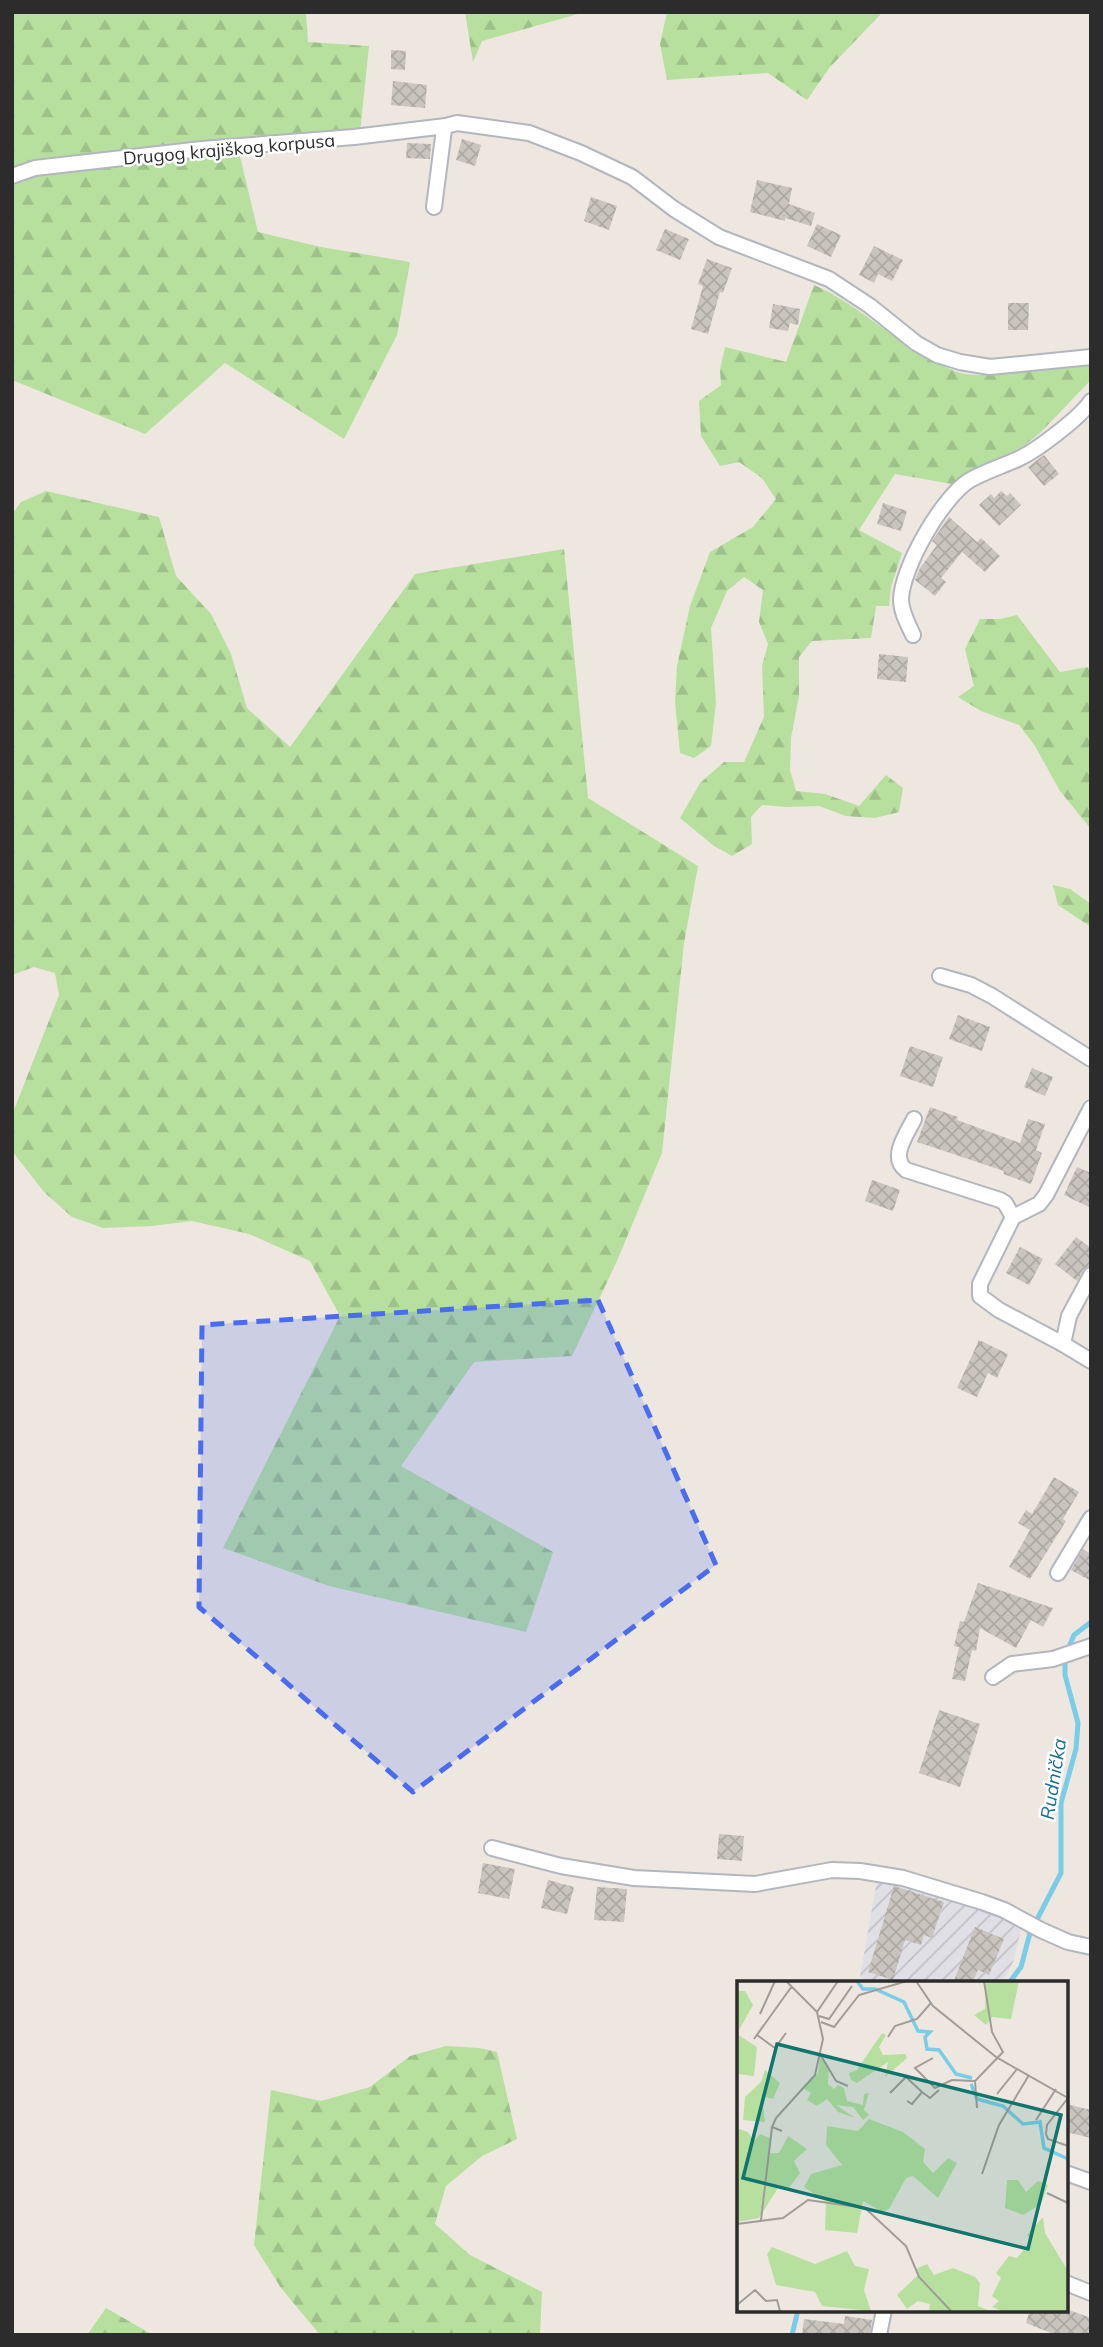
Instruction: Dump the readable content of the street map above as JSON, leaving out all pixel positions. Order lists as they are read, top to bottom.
{
  "streets": {
    "street": ["Drugog krajiškog korpusa"]
  },
  "water": ["Rudnička"]
}
